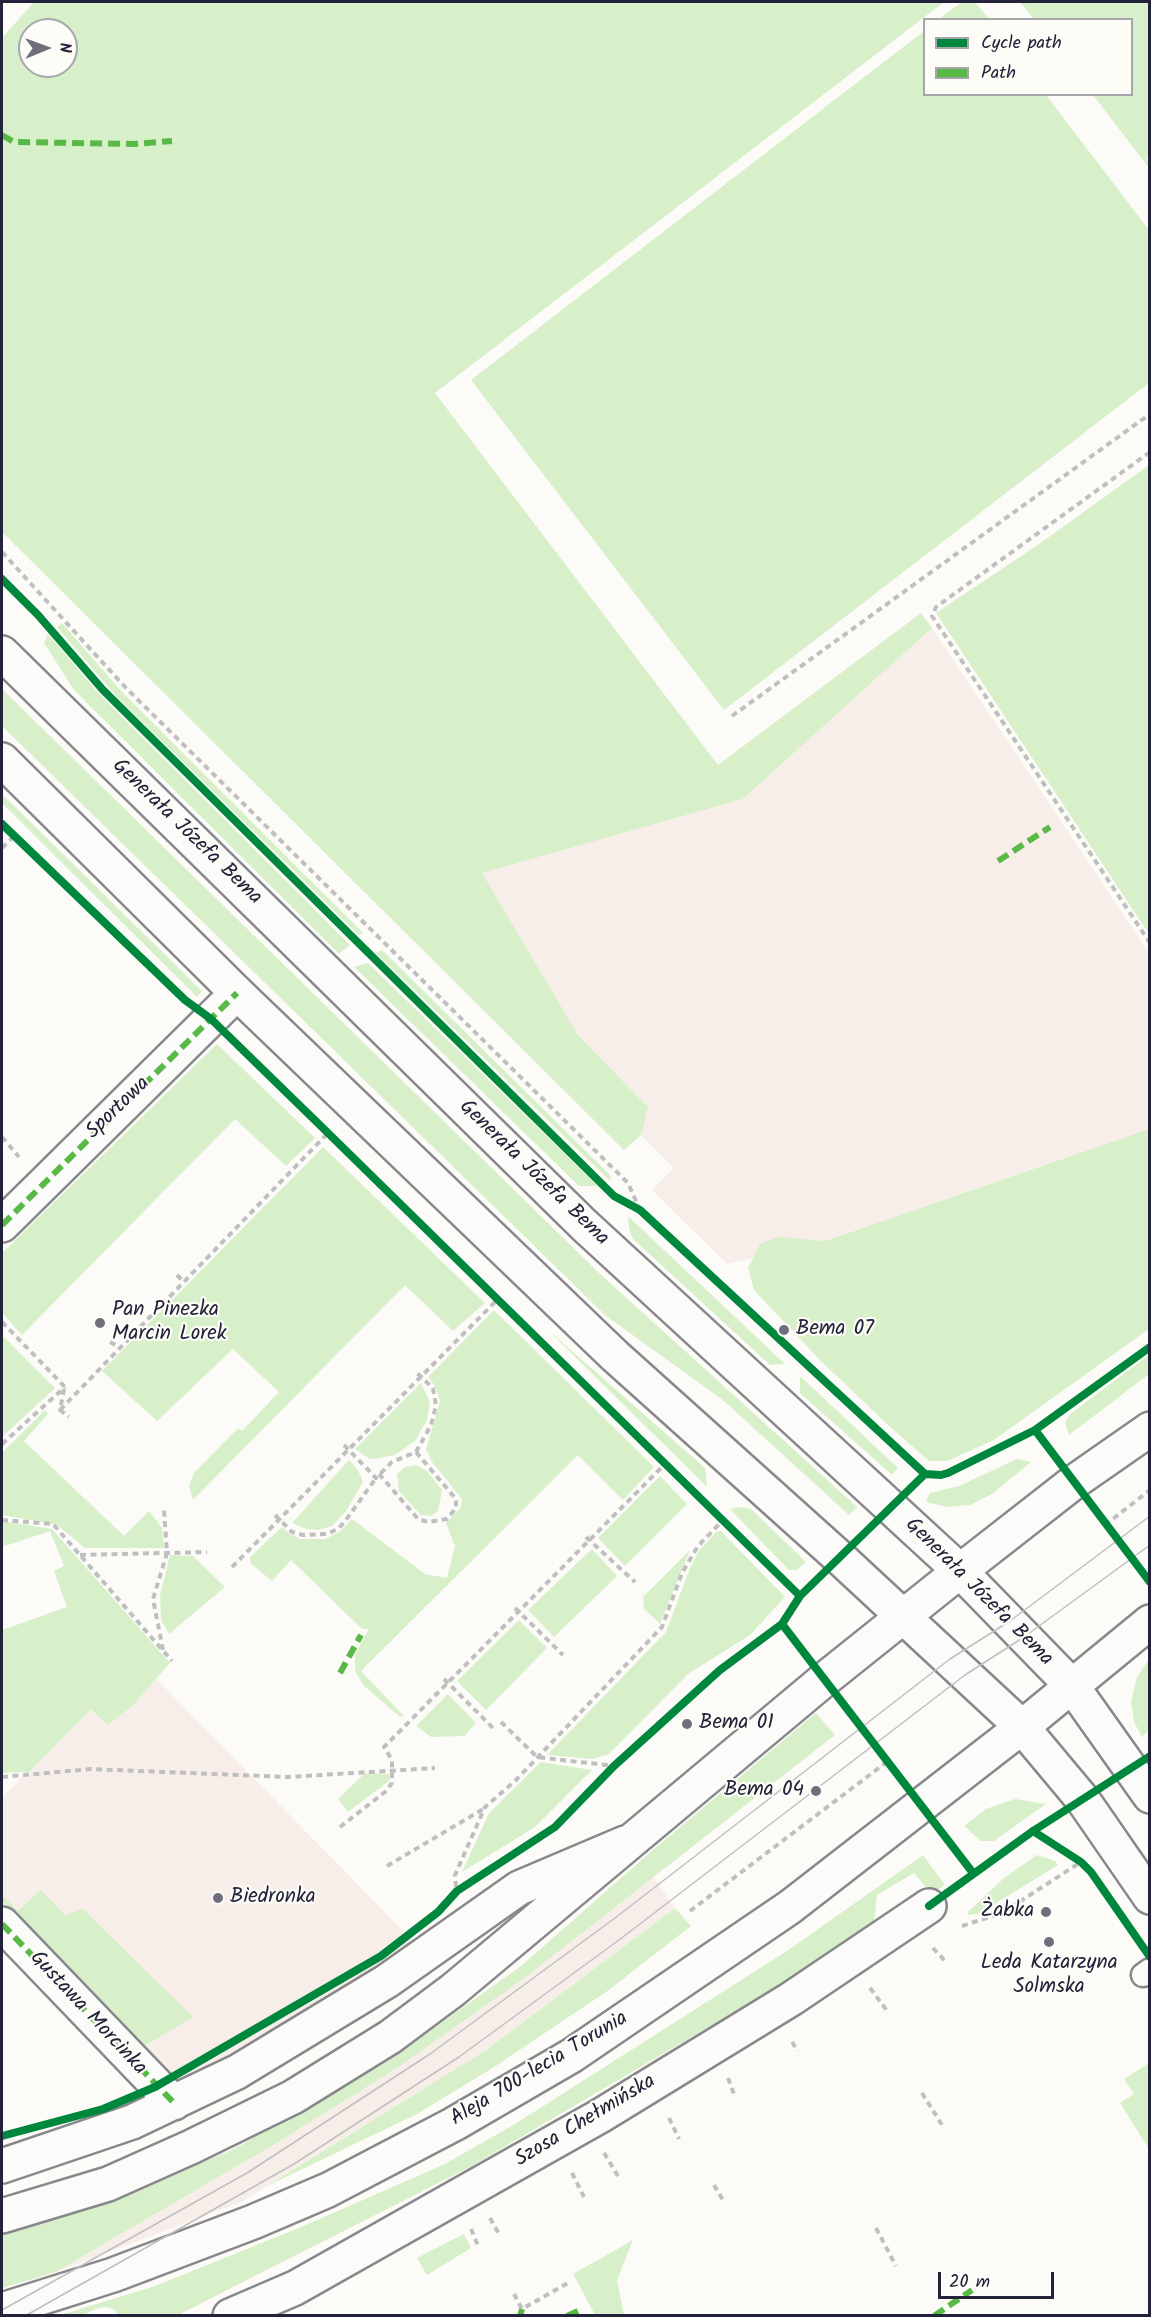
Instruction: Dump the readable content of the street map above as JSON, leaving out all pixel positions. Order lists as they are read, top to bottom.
{
  "streets": {
    "main road": [
      "Generała Józefa Bema",
      "Sportowa",
      "Gustawa Morcinka",
      "Aleja 700-lecia Torunia",
      "Szosa Chełmińska"
    ]
  },
  "places": [
    "Pan Pinezka Marcin Lorek",
    "Bema 07",
    "Bema 01",
    "Bema 04",
    "Biedronka",
    "Żabka",
    "Leda Katarzyna Solmska"
  ],
  "legend": ["Cycle path", "Path"],
  "scale_bar": "20 m",
  "north": "right"
}
